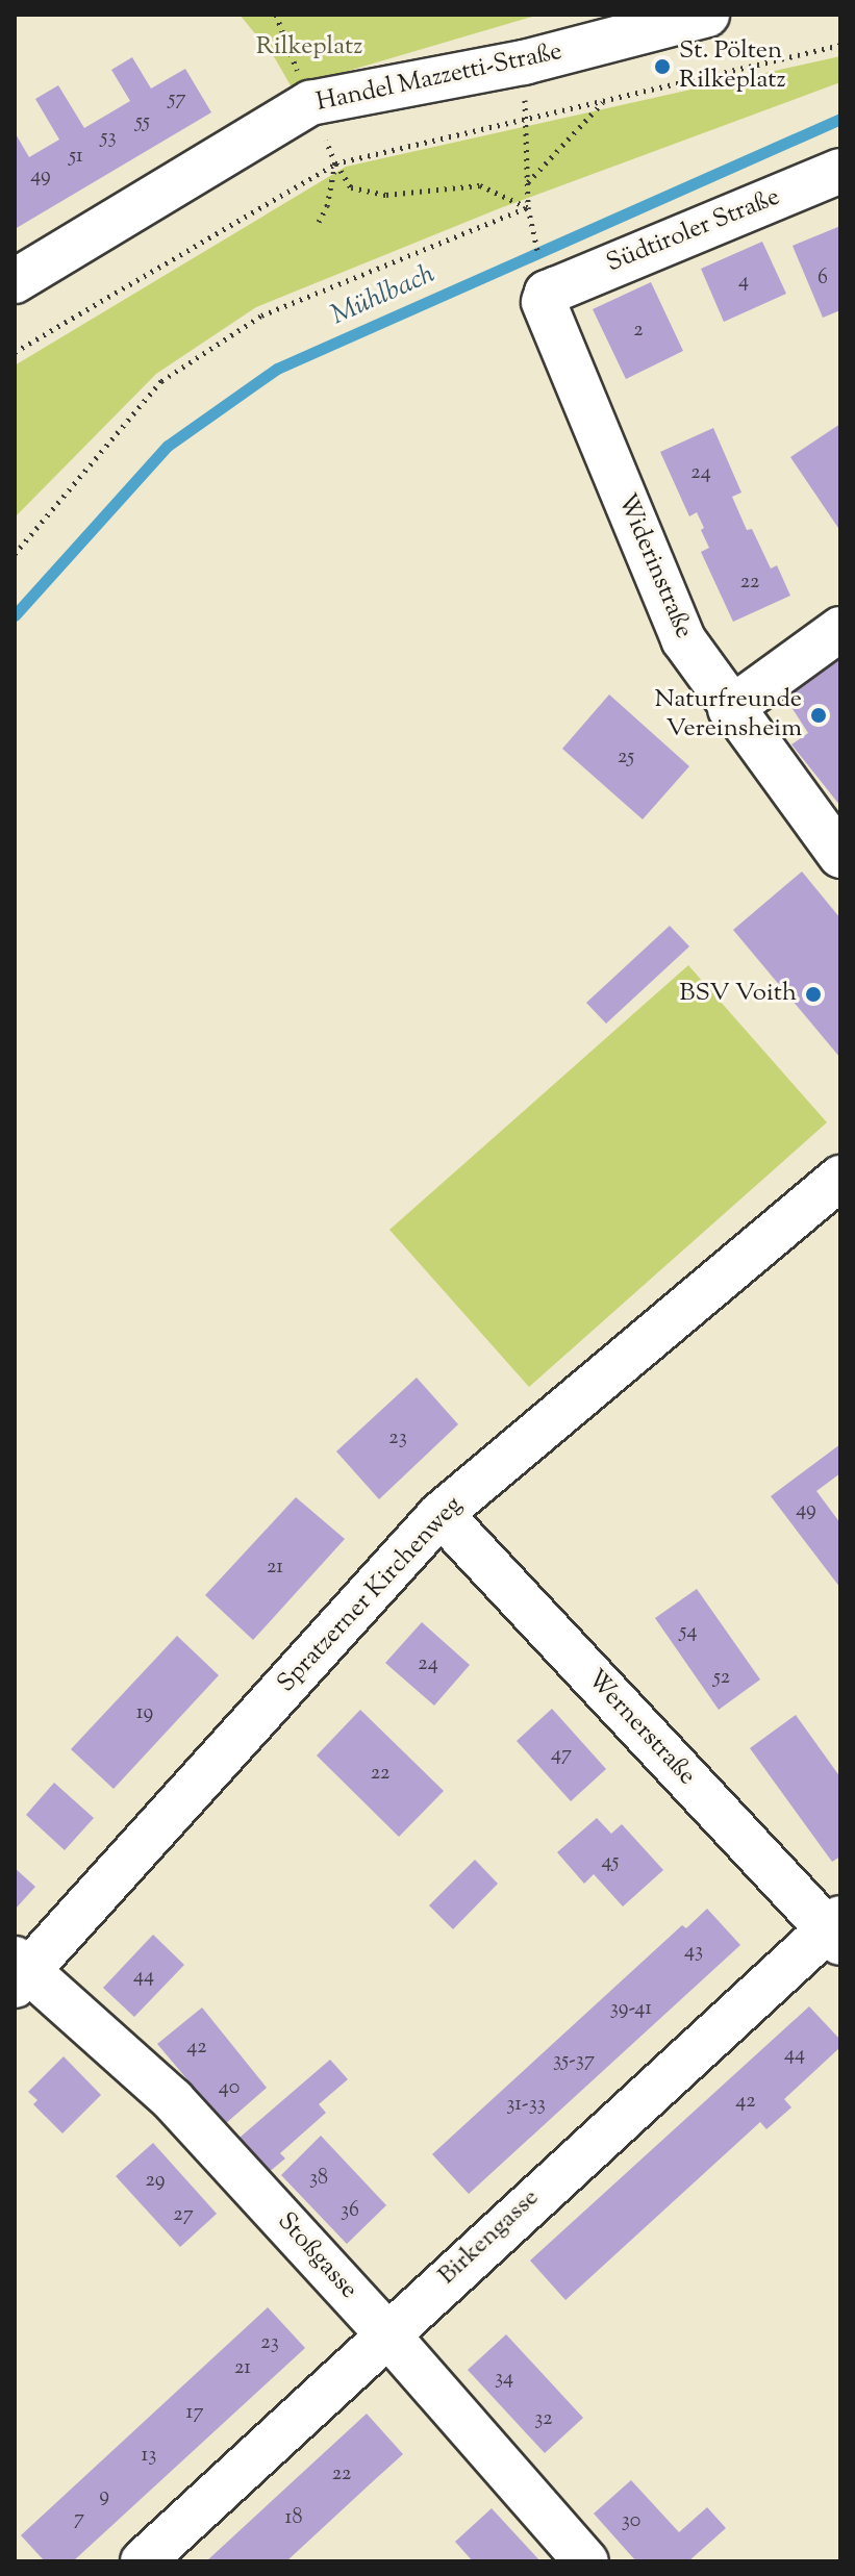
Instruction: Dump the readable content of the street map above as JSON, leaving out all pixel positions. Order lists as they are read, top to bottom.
{
  "streets": {
    "street": [
      "Handel Mazzetti-Straße",
      "Südtiroler Straße",
      "Widerinstraße",
      "Spratzerner Kirchenweg",
      "Wernerstraße",
      "Birkengasse",
      "Stoßgasse"
    ]
  },
  "crossings": [
    ["Südtiroler Straße", "Widerinstraße"],
    ["Spratzerner Kirchenweg", "Wernerstraße"],
    ["Spratzerner Kirchenweg", "Stoßgasse"],
    ["Wernerstraße", "Birkengasse"],
    ["Birkengasse", "Stoßgasse"]
  ],
  "water": ["Mühlbach"],
  "parks": ["Rilkeplatz"],
  "places": ["St. Pölten Rilkeplatz", "Naturfreunde Vereinsheim", "BSV Voith"],
  "house_numbers": [
    "57",
    "55",
    "53",
    "51",
    "49",
    "6",
    "4",
    "2",
    "24",
    "22",
    "25",
    "23",
    "49",
    "21",
    "54",
    "24",
    "52",
    "19",
    "47",
    "22",
    "45",
    "43",
    "44",
    "39-41",
    "42",
    "44",
    "35-37",
    "40",
    "42",
    "31-33",
    "38",
    "29",
    "36",
    "27",
    "23",
    "21",
    "34",
    "17",
    "32",
    "13",
    "22",
    "9",
    "18",
    "7",
    "30"
  ]
}
